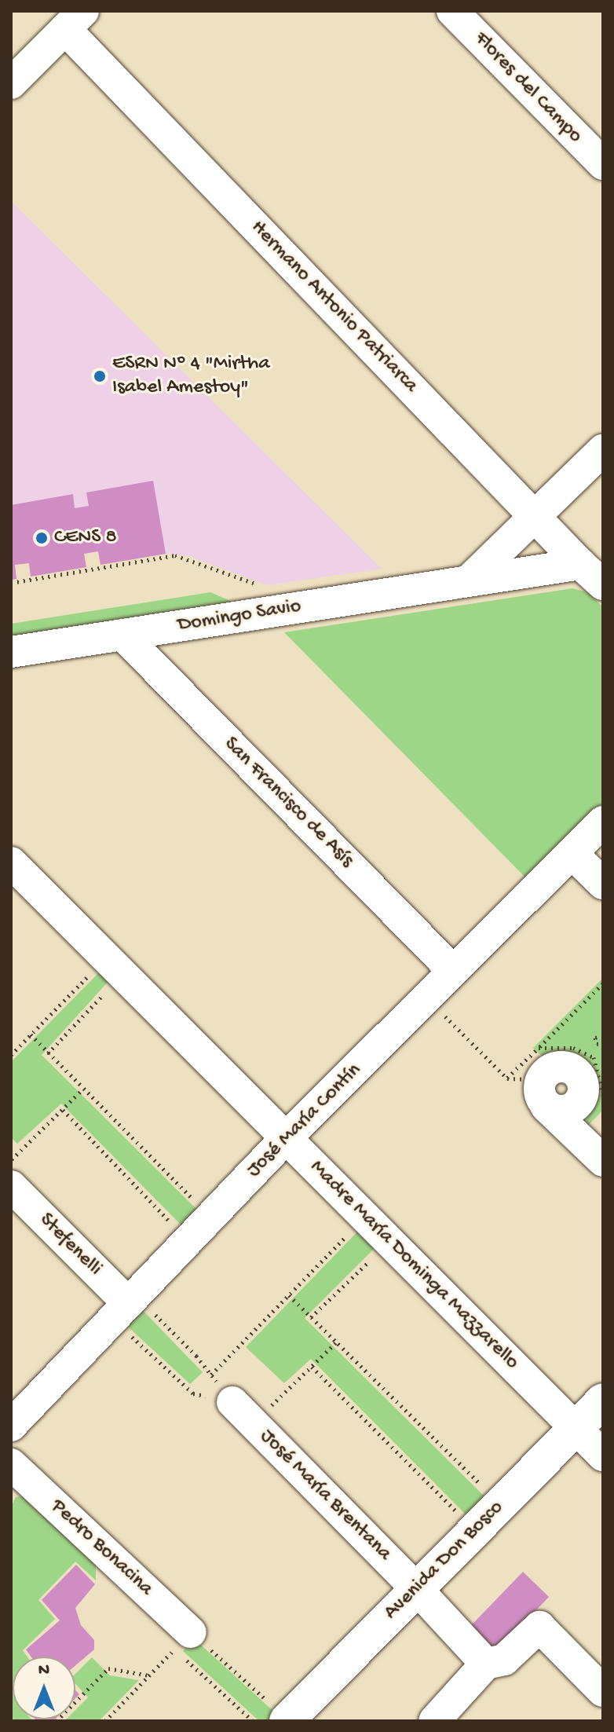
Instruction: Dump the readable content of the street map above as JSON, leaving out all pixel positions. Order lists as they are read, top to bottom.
{
  "streets": {
    "main road": ["Avenida Don Bosco"],
    "street": [
      "Flores del Campo",
      "Hermano Antonio Patriarca",
      "Domingo Savio",
      "San Francisco de Asís",
      "José María Contín",
      "Stefenelli",
      "Madre María Dominga Mazzarello",
      "José María Brentana",
      "Pedro Bonacina"
    ]
  },
  "crossings": [
    ["Hermano Antonio Patriarca", "Domingo Savio"],
    ["Domingo Savio", "San Francisco de Asís"],
    ["San Francisco de Asís", "José María Contín"],
    ["José María Contín", "Stefenelli"],
    ["José María Contín", "Madre María Dominga Mazzarello"],
    ["Madre María Dominga Mazzarello", "Avenida Don Bosco"],
    ["José María Brentana", "Avenida Don Bosco"]
  ],
  "places": ["ESRN Nº 4 \"Mirtha Isabel Amestoy\"", "CENS 8"],
  "north": "top"
}
